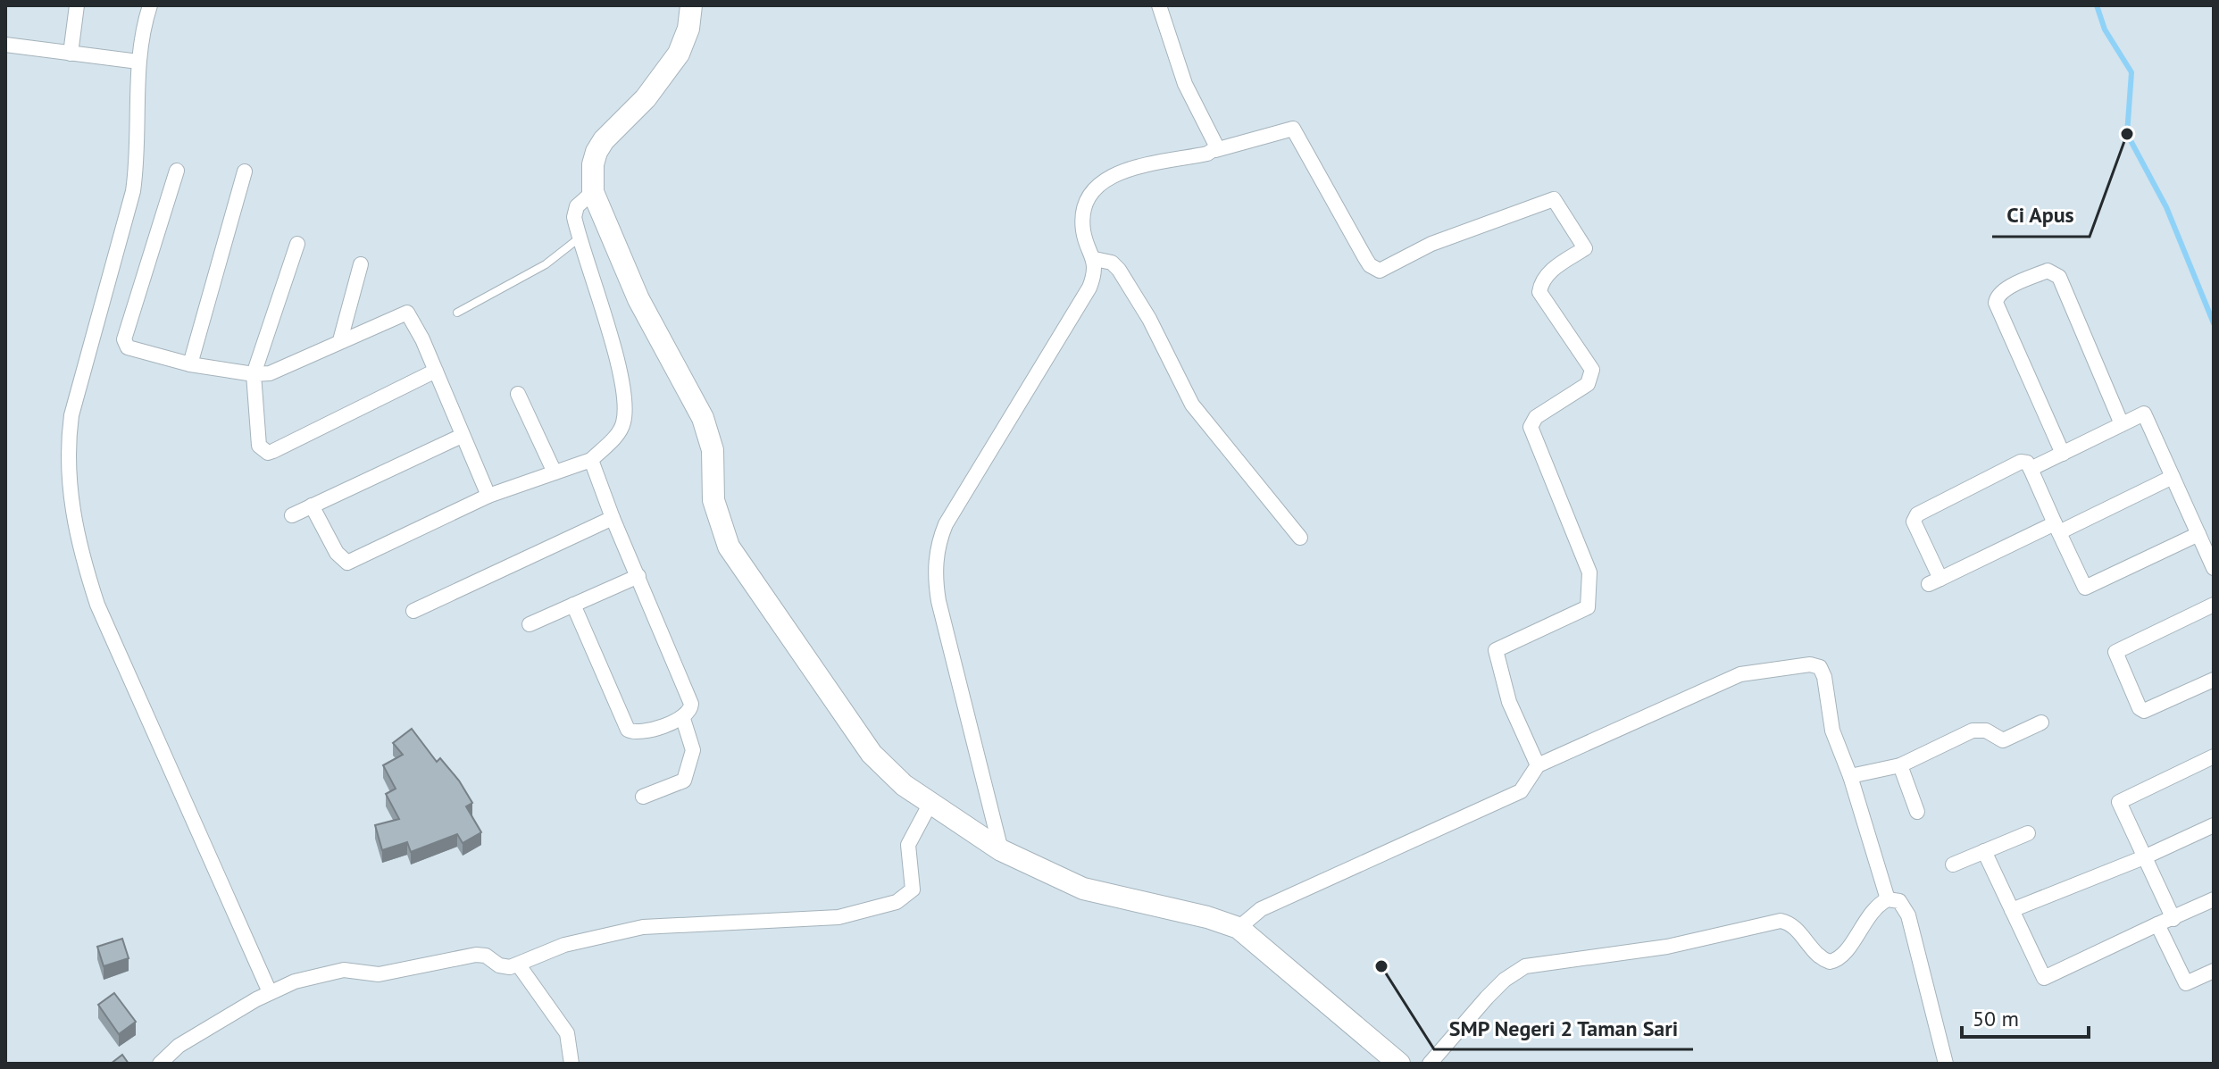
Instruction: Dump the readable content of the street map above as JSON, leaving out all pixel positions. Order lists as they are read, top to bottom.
{
  "places": ["Ci Apus", "SMP Negeri 2 Taman Sari"],
  "scale_bar": "50 m"
}
